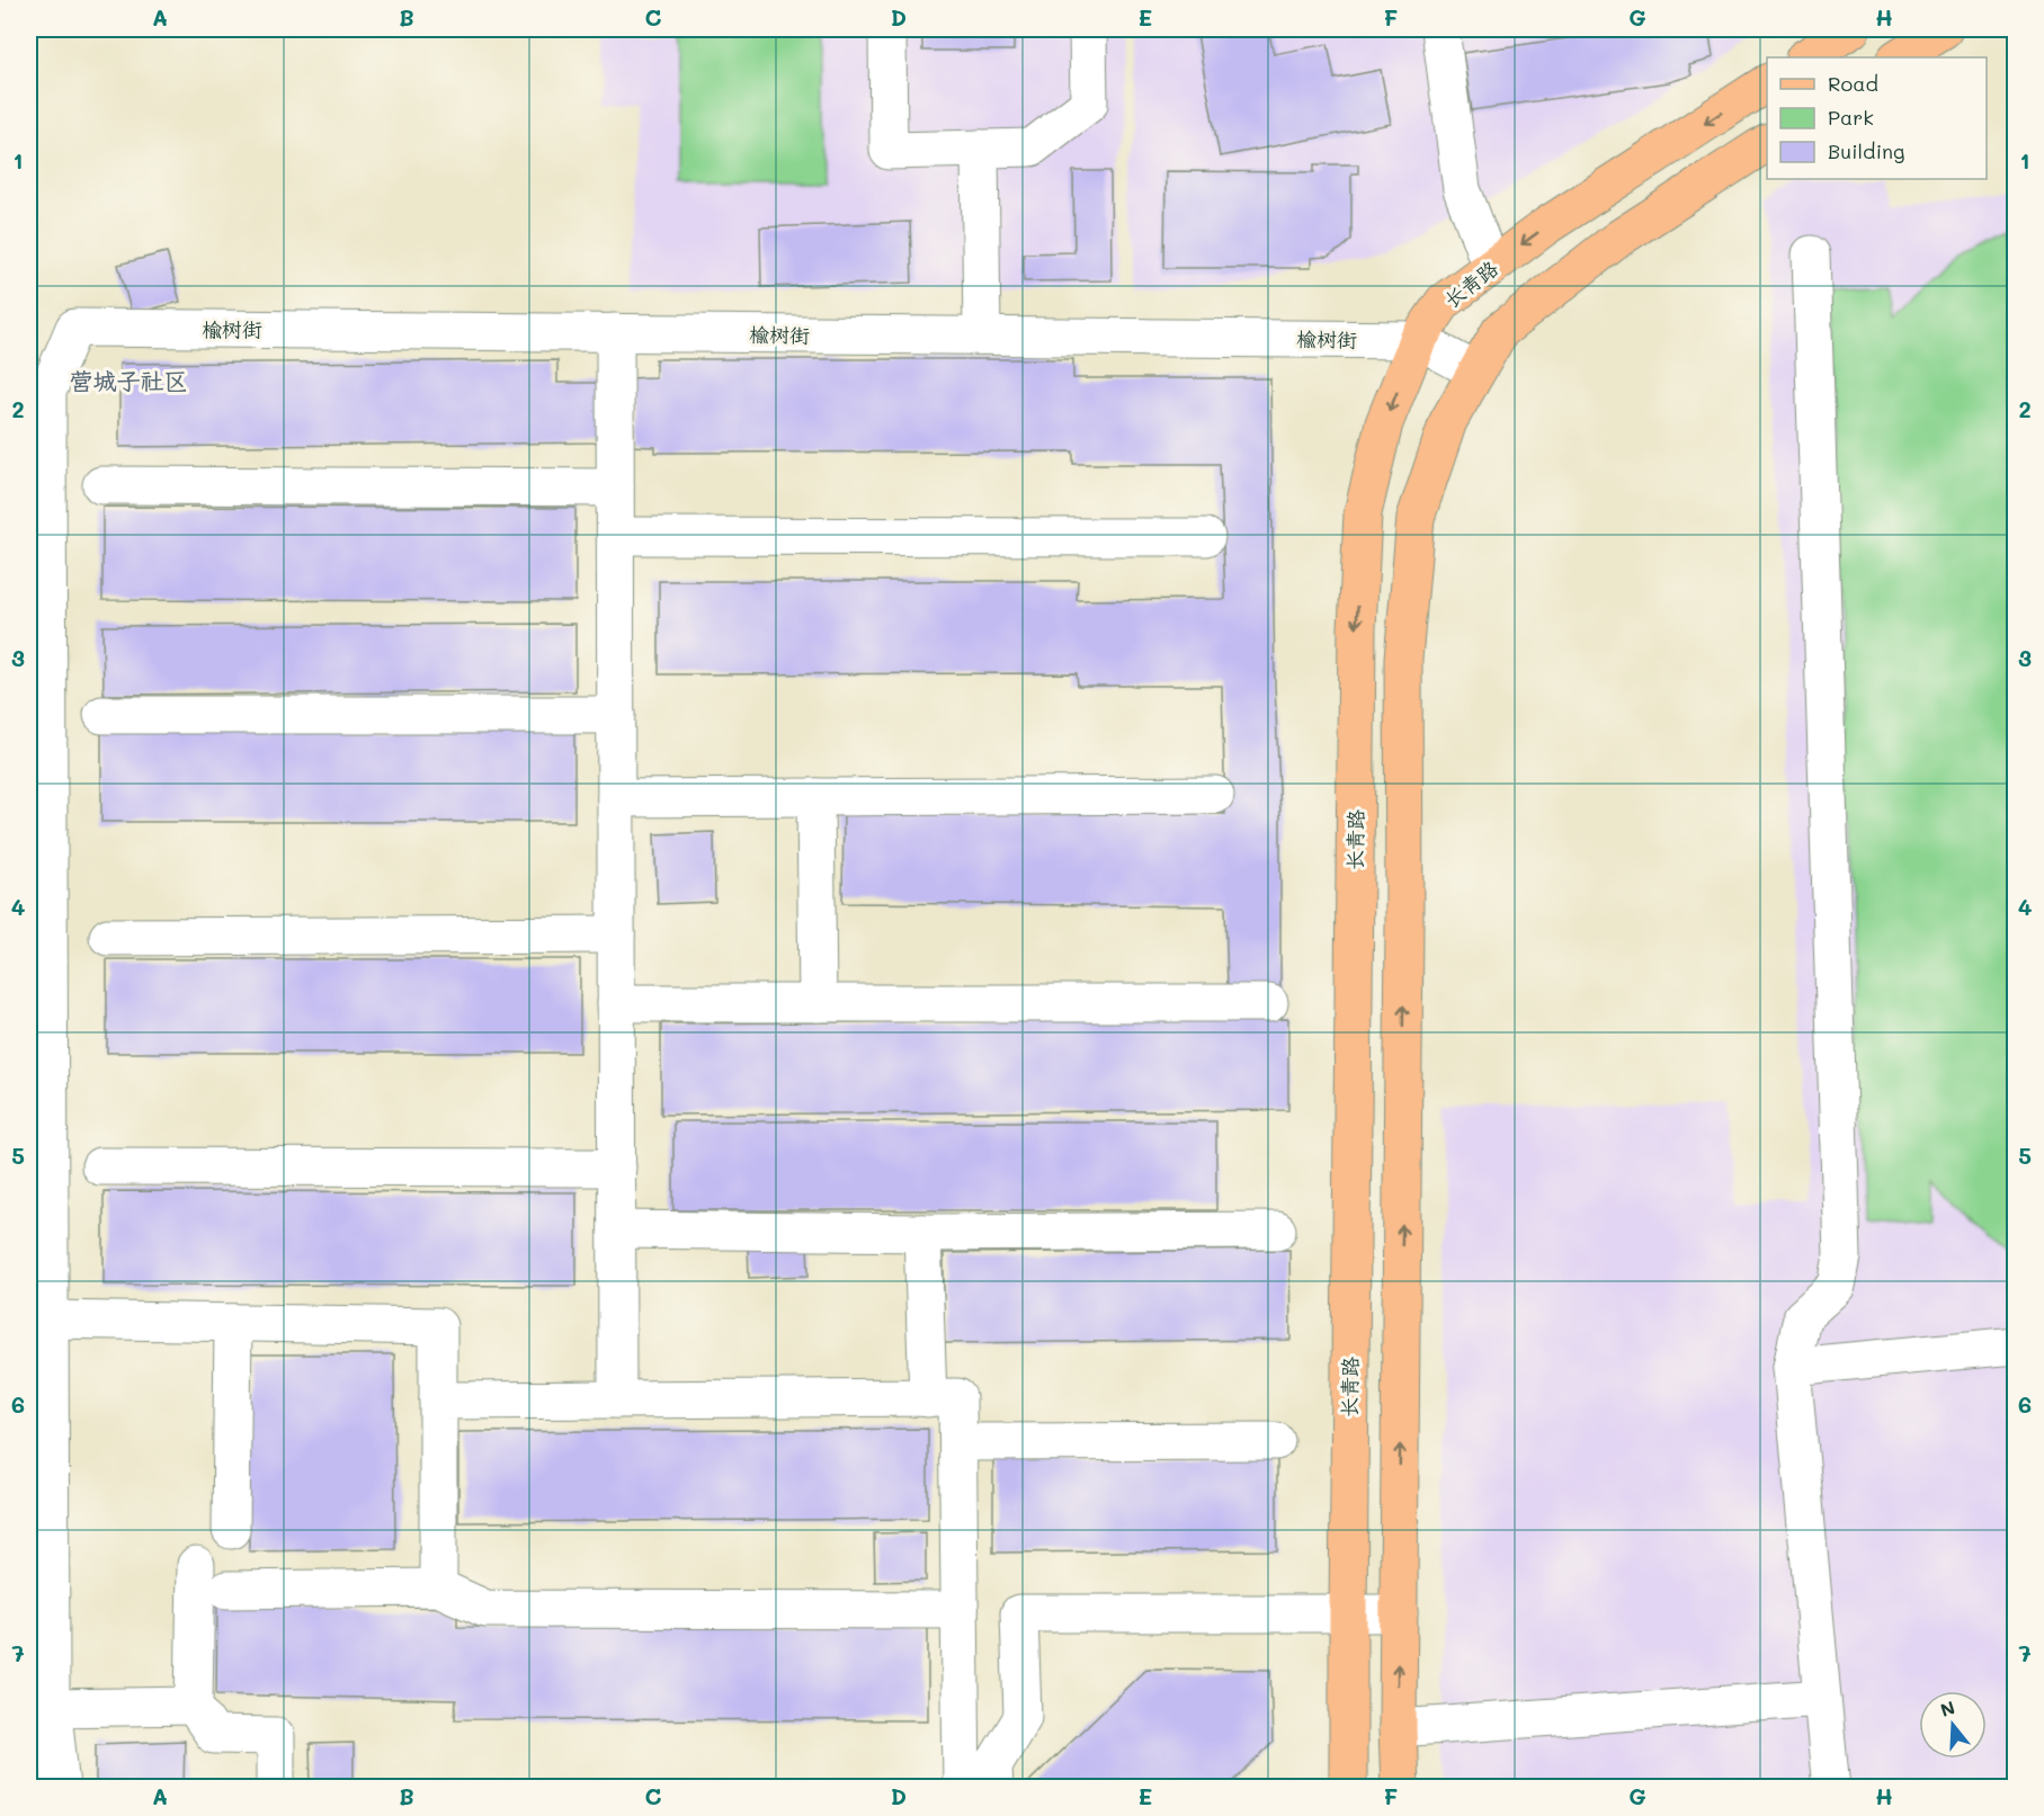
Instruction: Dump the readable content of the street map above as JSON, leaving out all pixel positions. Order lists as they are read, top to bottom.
{
  "streets": {
    "main road": ["长青路"],
    "street": ["榆树街"]
  },
  "crossings": [
    ["长青路", "榆树街"]
  ],
  "districts": ["营城子社区"],
  "legend": ["Road", "Park", "Building"],
  "north": "top",
  "grid": {
    "columns": [
      "A",
      "B",
      "C",
      "D",
      "E",
      "F",
      "G",
      "H"
    ],
    "rows": [
      "1",
      "2",
      "3",
      "4",
      "5",
      "6",
      "7"
    ]
  }
}
